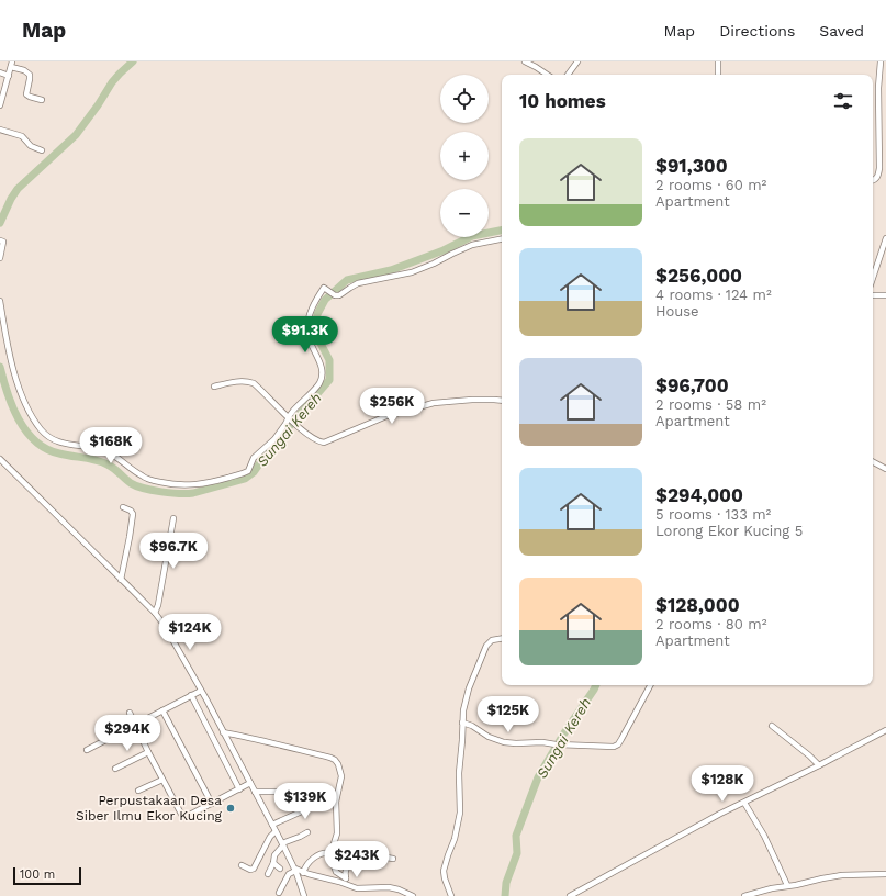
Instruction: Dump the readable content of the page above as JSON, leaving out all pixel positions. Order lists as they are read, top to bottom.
{
  "water": ["Sungai Kereh"],
  "places": ["Perpustakaan Desa Siber Ilmu Ekor Kucing"],
  "scale_bar": "100 m",
  "page": {
    "header": "Map",
    "nav": ["Map", "Directions", "Saved"],
    "map_buttons": ["+", "−"],
    "heading": "10 homes",
    "list": [
      {
        "name": "$91,300",
        "note": "2 rooms · 60 m² · Apartment"
      },
      {
        "name": "$256,000",
        "note": "4 rooms · 124 m² · House"
      },
      {
        "name": "$96,700",
        "note": "2 rooms · 58 m² · Apartment"
      },
      {
        "name": "$294,000",
        "note": "5 rooms · 133 m² · Lorong Ekor Kucing 5"
      },
      {
        "name": "$128,000",
        "note": "2 rooms · 80 m² · Apartment"
      }
    ],
    "price": [
      "$91.3K",
      "$256K",
      "$168K",
      "$96.7K",
      "$124K",
      "$125K",
      "$294K",
      "$128K",
      "$139K",
      "$243K"
    ],
    "scale": "100 m"
  }
}
